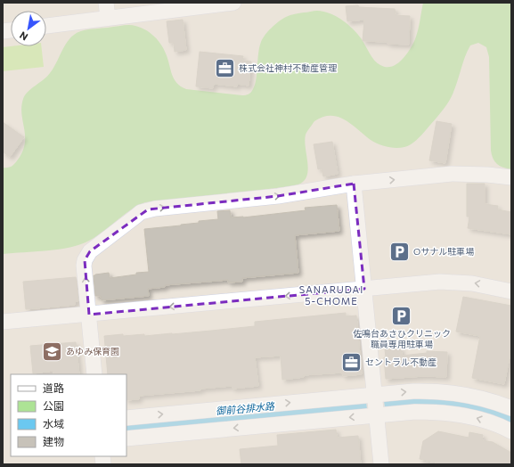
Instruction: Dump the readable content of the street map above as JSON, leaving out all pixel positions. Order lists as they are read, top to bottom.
{
  "districts": ["SANARUDAI 5-CHOME"],
  "water": ["御前谷排水路"],
  "places": {
    "office": ["株式会社神村不動産管理", "セントラル不動産"],
    "parking": ["Oサナル駐車場", "佐鳴台あさひクリニック 職員専用駐車場"],
    "school or university": ["あゆみ保育園"]
  },
  "legend": [
    "道路",
    "公園",
    "水域",
    "建物"
  ],
  "north": "bottom left"
}
